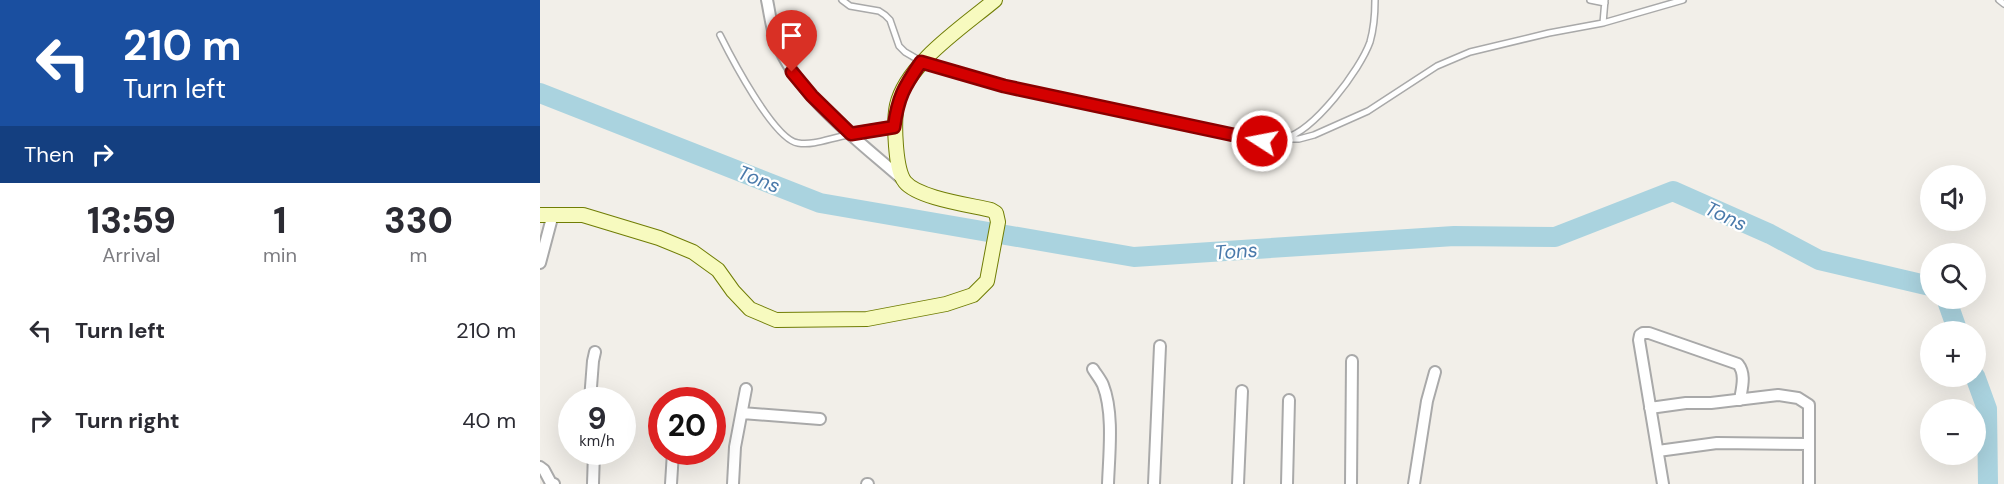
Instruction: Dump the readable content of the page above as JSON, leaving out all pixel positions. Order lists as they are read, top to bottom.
{
  "water": ["Tons"],
  "page": {
    "turn": ["210 m", "Turn left"],
    "then": "Then",
    "map_buttons": ["+", "−"],
    "eta": [
      "13:59",
      "Arrival",
      "1",
      "min",
      "330",
      "m"
    ],
    "list": [
      {
        "name": "Turn left",
        "value": "210 m"
      },
      {
        "name": "Turn right",
        "value": "40 m"
      }
    ],
    "speed": "9 km/h",
    "limit": "20"
  }
}
